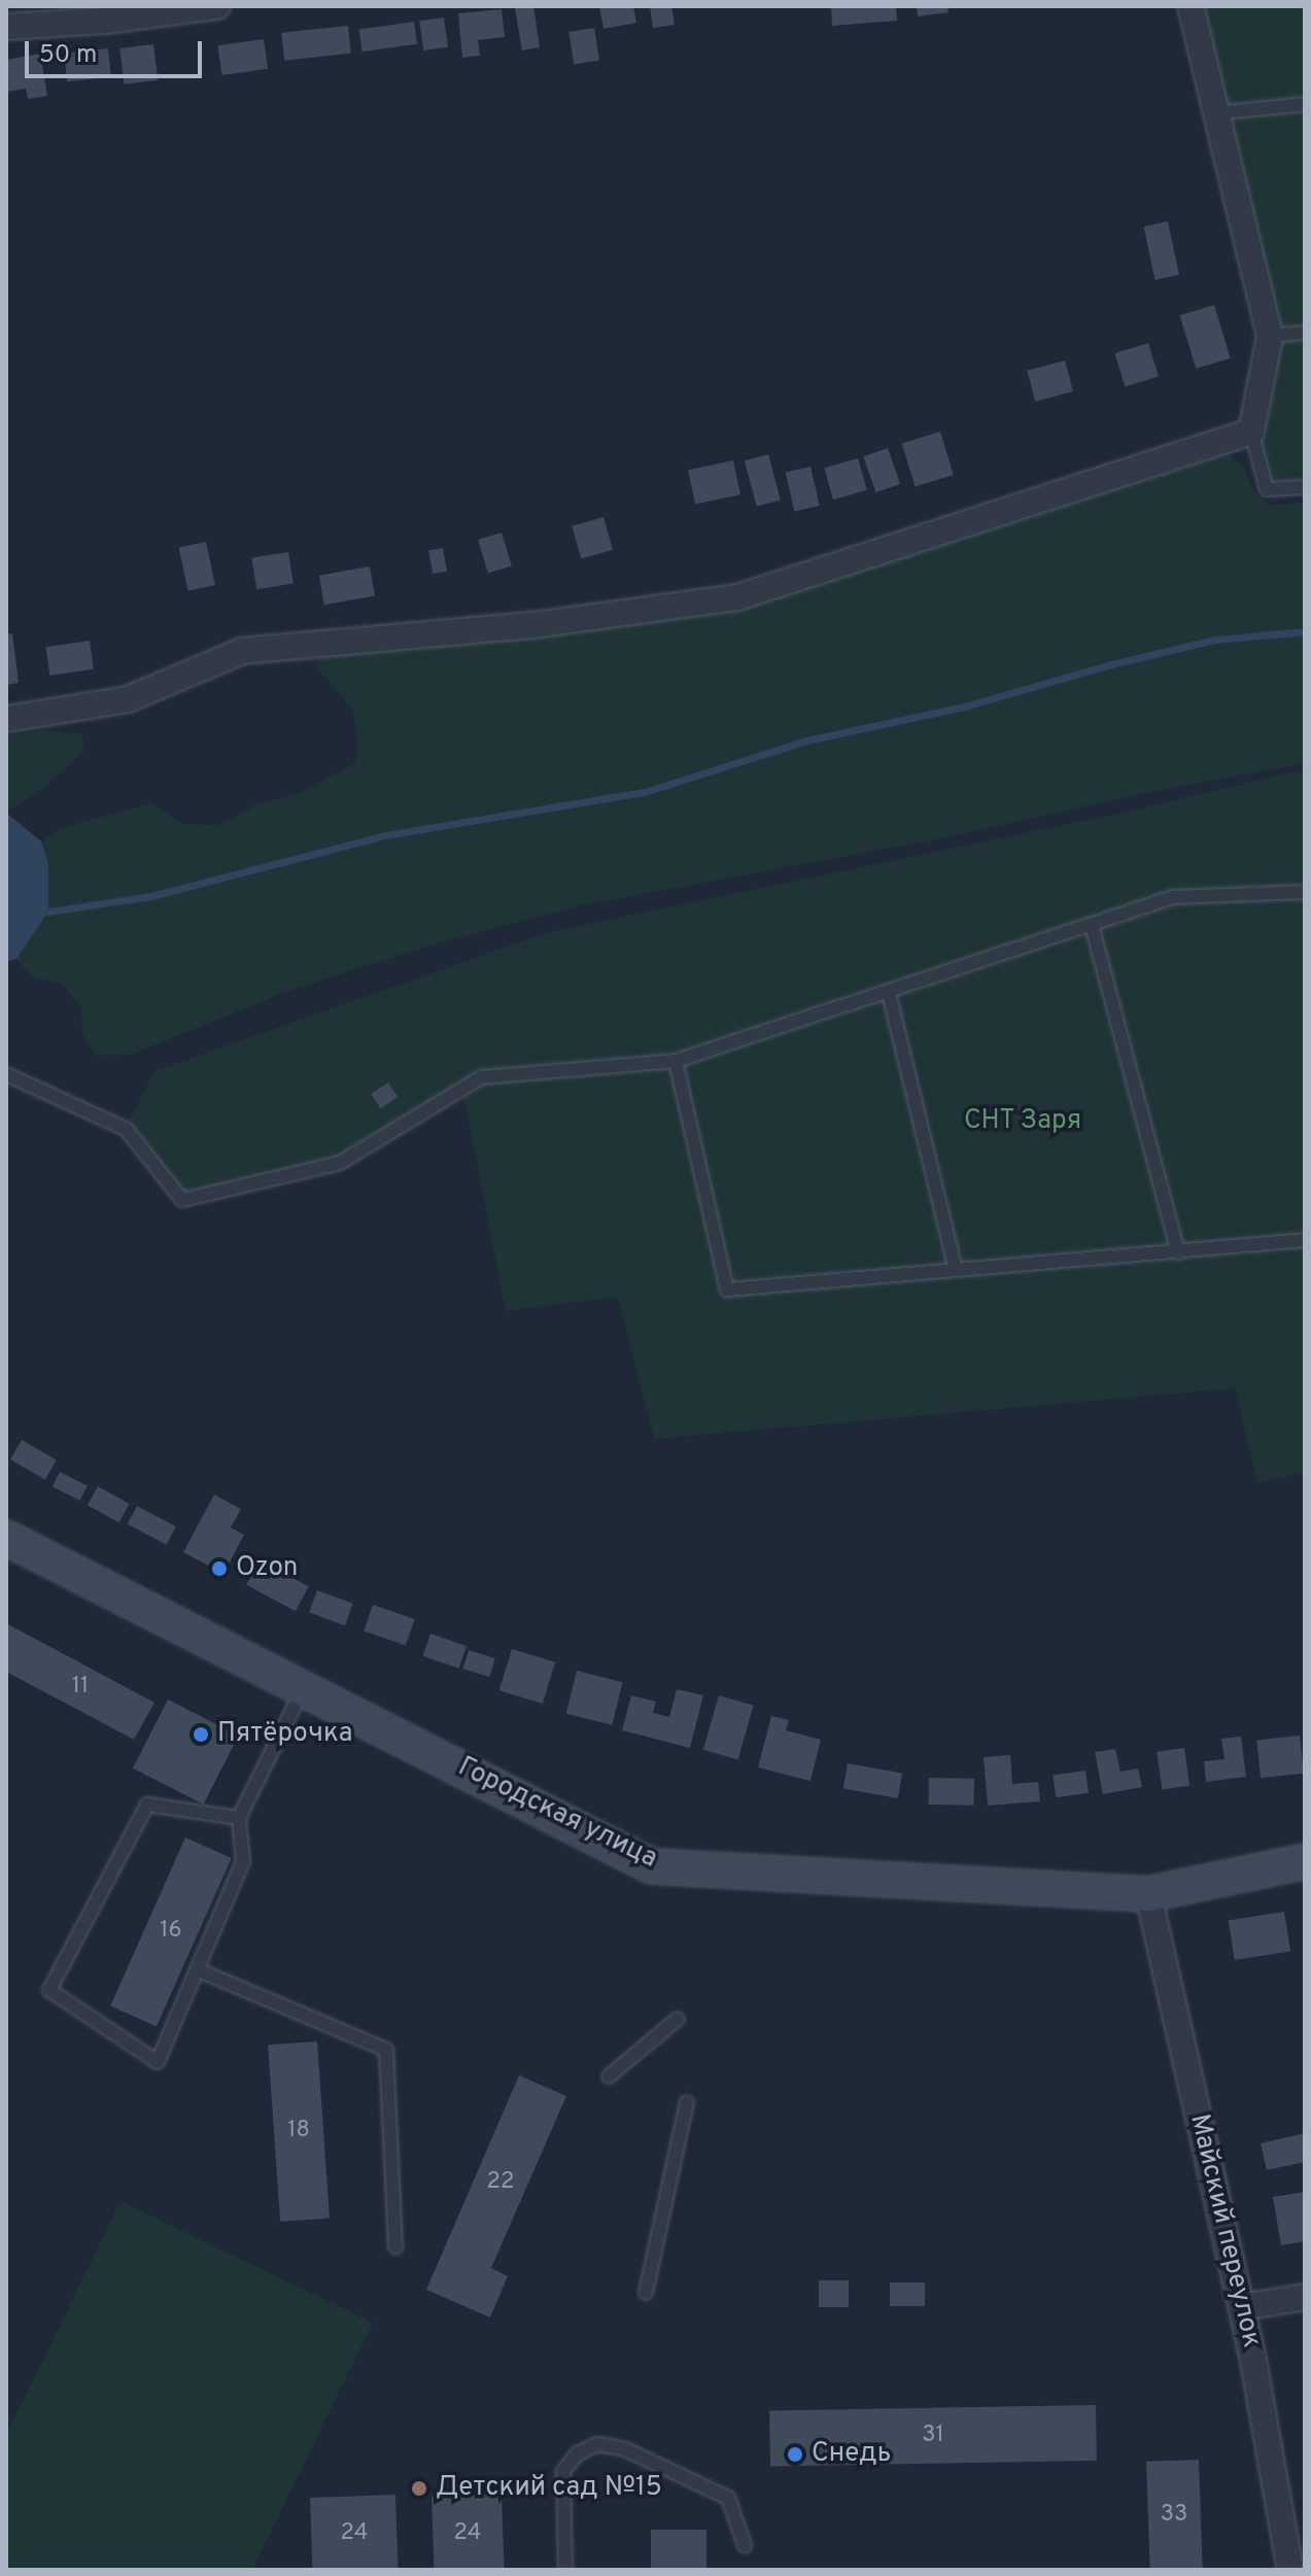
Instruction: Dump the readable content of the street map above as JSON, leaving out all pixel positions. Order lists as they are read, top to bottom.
{
  "streets": {
    "street": ["Городская улица", "Майский переулок"]
  },
  "crossings": [
    ["Городская улица", "Майский переулок"]
  ],
  "parks": ["СНТ Заря"],
  "places": [
    "Ozon",
    "Пятёрочка",
    "Снедь",
    "Детский сад №15"
  ],
  "house_numbers": [
    "11",
    "16",
    "18",
    "22",
    "31",
    "33",
    "24",
    "24"
  ],
  "scale_bar": "50 m"
}
